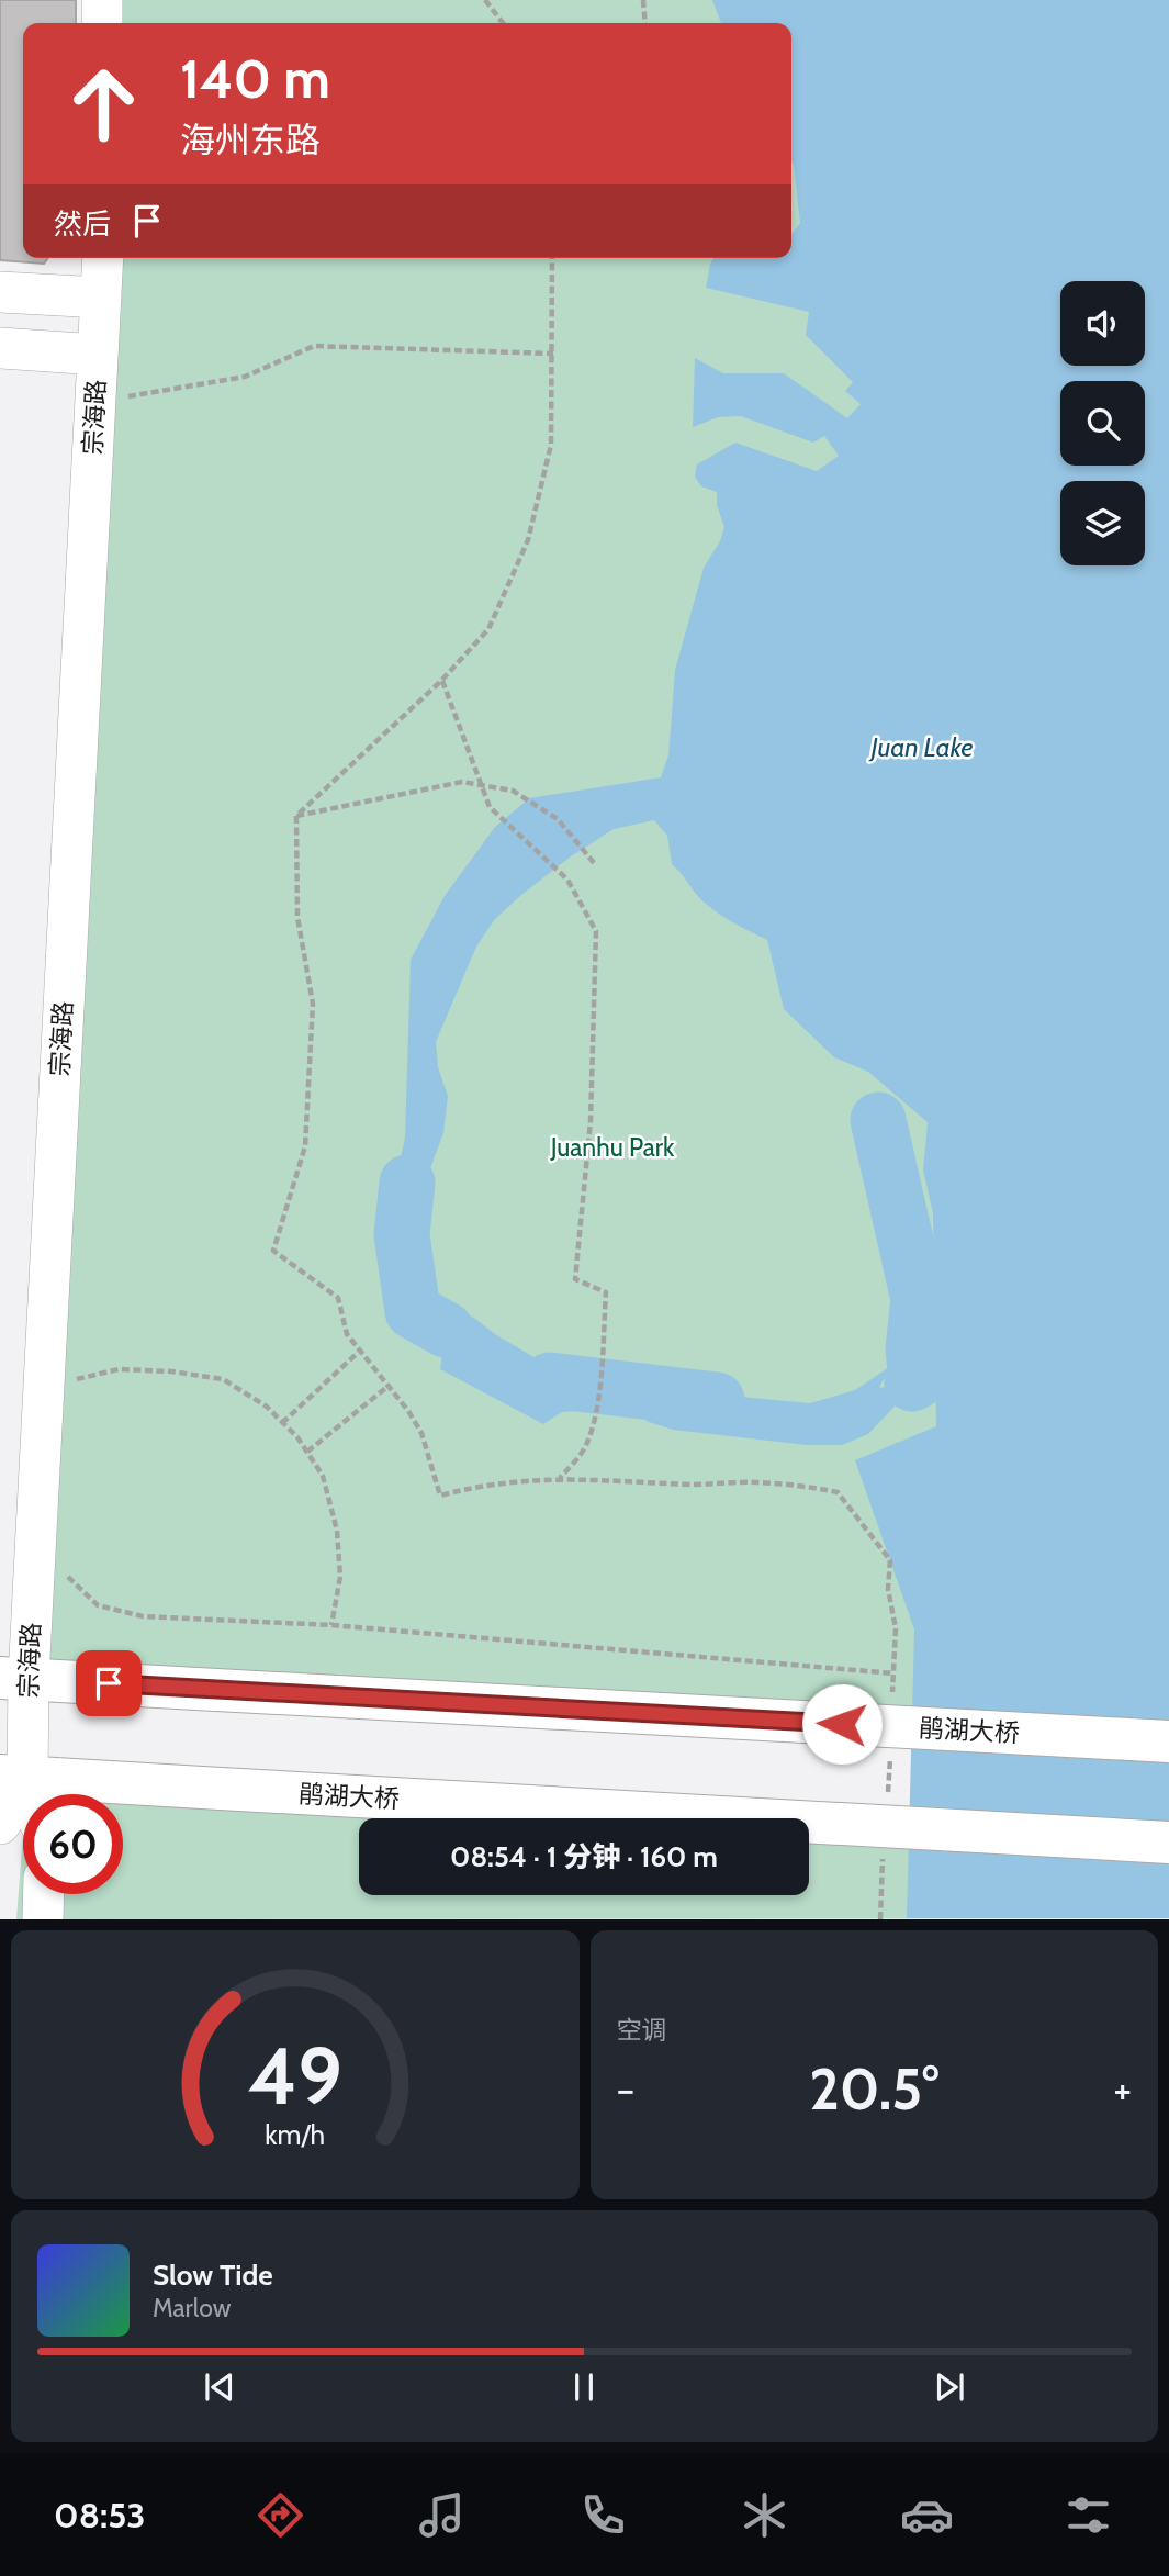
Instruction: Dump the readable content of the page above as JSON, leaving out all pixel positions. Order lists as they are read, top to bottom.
{
  "streets": {
    "main road": ["鹃湖大桥"],
    "street": ["宗海路"]
  },
  "crossings": [
    ["宗海路", "鹃湖大桥"]
  ],
  "water": ["Juan Lake"],
  "parks": ["Juanhu Park"],
  "page": {
    "turn": ["140 m", "海州东路"],
    "then": "然后",
    "limit": "60",
    "trip": "08:54 · 1 分钟 · 160 m",
    "tile": "空调",
    "heat": ["−", "20.5°", "+"],
    "song": ["Slow Tide", "Marlow"],
    "tabs": "08:53",
    "gauge": ["49", "km/h"]
  }
}
